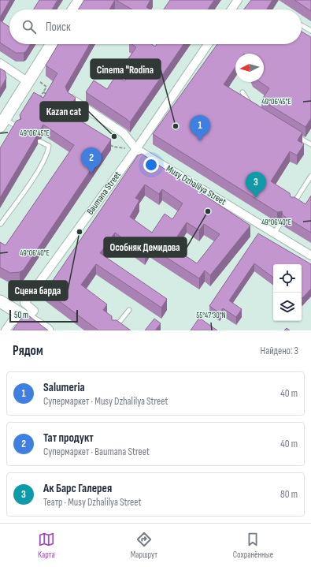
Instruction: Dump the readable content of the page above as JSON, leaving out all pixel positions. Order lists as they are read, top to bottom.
{
  "streets": {
    "street": ["Musy Dzhalilya Street", "Baumana Street"]
  },
  "crossings": [
    ["Musy Dzhalilya Street", "Baumana Street"]
  ],
  "places": [
    "Cinema \"Rodina",
    "Kazan cat",
    "Особняк Демидова",
    "Сцена барда"
  ],
  "scale_bar": "50 m",
  "north": "left",
  "page": {
    "search": "Поиск",
    "pins": ["1", "2", "3"],
    "scale": "50 m",
    "heading": ["Рядом", "Найдено: 3"],
    "list": [
      {
        "mark": "1",
        "name": "Salumeria",
        "note": "Супермаркет · Musy Dzhalilya Street",
        "value": "40 m"
      },
      {
        "mark": "2",
        "name": "Тат продукт",
        "note": "Супермаркет · Baumana Street",
        "value": "40 m"
      },
      {
        "mark": "3",
        "name": "Ак Барс Галерея",
        "note": "Театр · Musy Dzhalilya Street",
        "value": "80 m"
      }
    ],
    "nav": ["Карта", "Маршрут", "Сохранённые"]
  },
  "coordinates": ["49°06'45\"E", "49°06'40\"E", "55°47'30\"N"]
}
